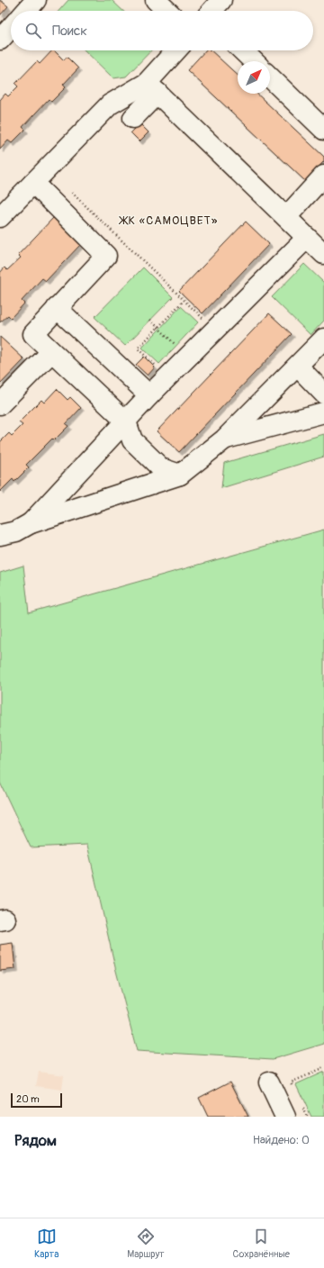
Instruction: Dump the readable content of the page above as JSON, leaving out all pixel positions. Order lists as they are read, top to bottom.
{
  "districts": ["ЖК «САМОЦВЕТ»"],
  "scale_bar": "20 m",
  "north": "top right",
  "page": {
    "search": "Поиск",
    "scale": "20 m",
    "heading": ["Рядом", "Найдено: 0"],
    "nav": ["Карта", "Маршрут", "Сохранённые"]
  }
}
